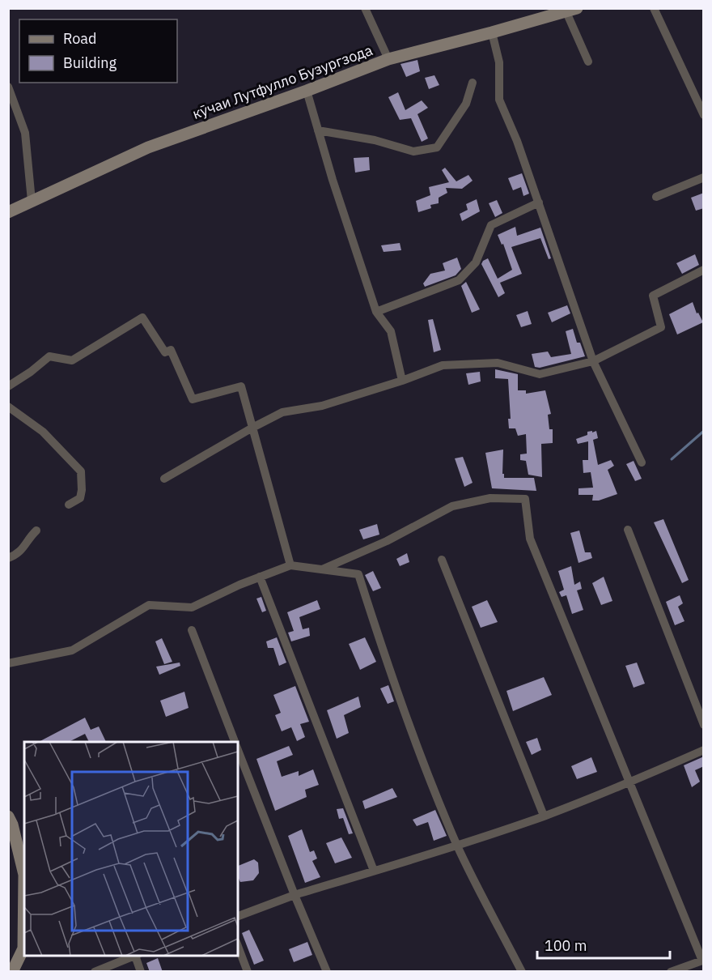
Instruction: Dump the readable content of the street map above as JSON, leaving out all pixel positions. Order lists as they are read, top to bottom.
{
  "streets": {
    "main road": ["кӯчаи Лутфулло Бузургзода"]
  },
  "legend": ["Road", "Building"],
  "scale_bar": "100 m"
}
